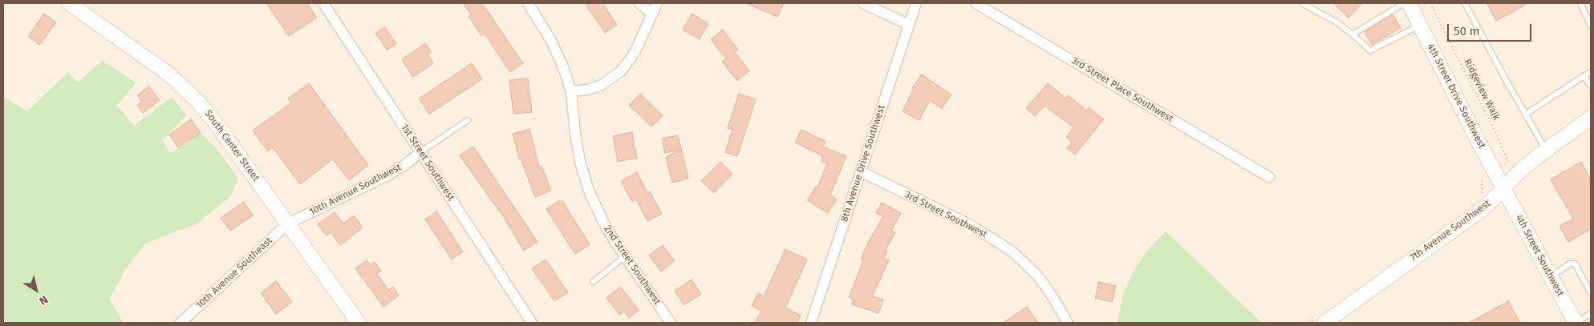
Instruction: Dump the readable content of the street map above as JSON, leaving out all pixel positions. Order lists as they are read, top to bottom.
{
  "streets": {
    "street": [
      "3rd Street Place Southwest",
      "4th Street Drive Southwest",
      "South Center Street",
      "1st Street Southwest",
      "8th Avenue Drive Southwest",
      "10th Avenue Southwest",
      "3rd Street Southwest",
      "7th Avenue Southwest",
      "4th Street Southwest",
      "2nd Street Southwest",
      "10th Avenue Southeast"
    ],
    "path": ["Ridgeview Walk"]
  },
  "crossings": [
    ["4th Street Drive Southwest", "7th Avenue Southwest"],
    ["4th Street Drive Southwest", "4th Street Southwest"],
    ["South Center Street", "10th Avenue Southwest"],
    ["South Center Street", "10th Avenue Southeast"],
    ["1st Street Southwest", "10th Avenue Southwest"],
    ["8th Avenue Drive Southwest", "3rd Street Southwest"],
    ["10th Avenue Southwest", "10th Avenue Southeast"],
    ["7th Avenue Southwest", "4th Street Southwest"]
  ],
  "scale_bar": "50 m",
  "north": "bottom right"
}
